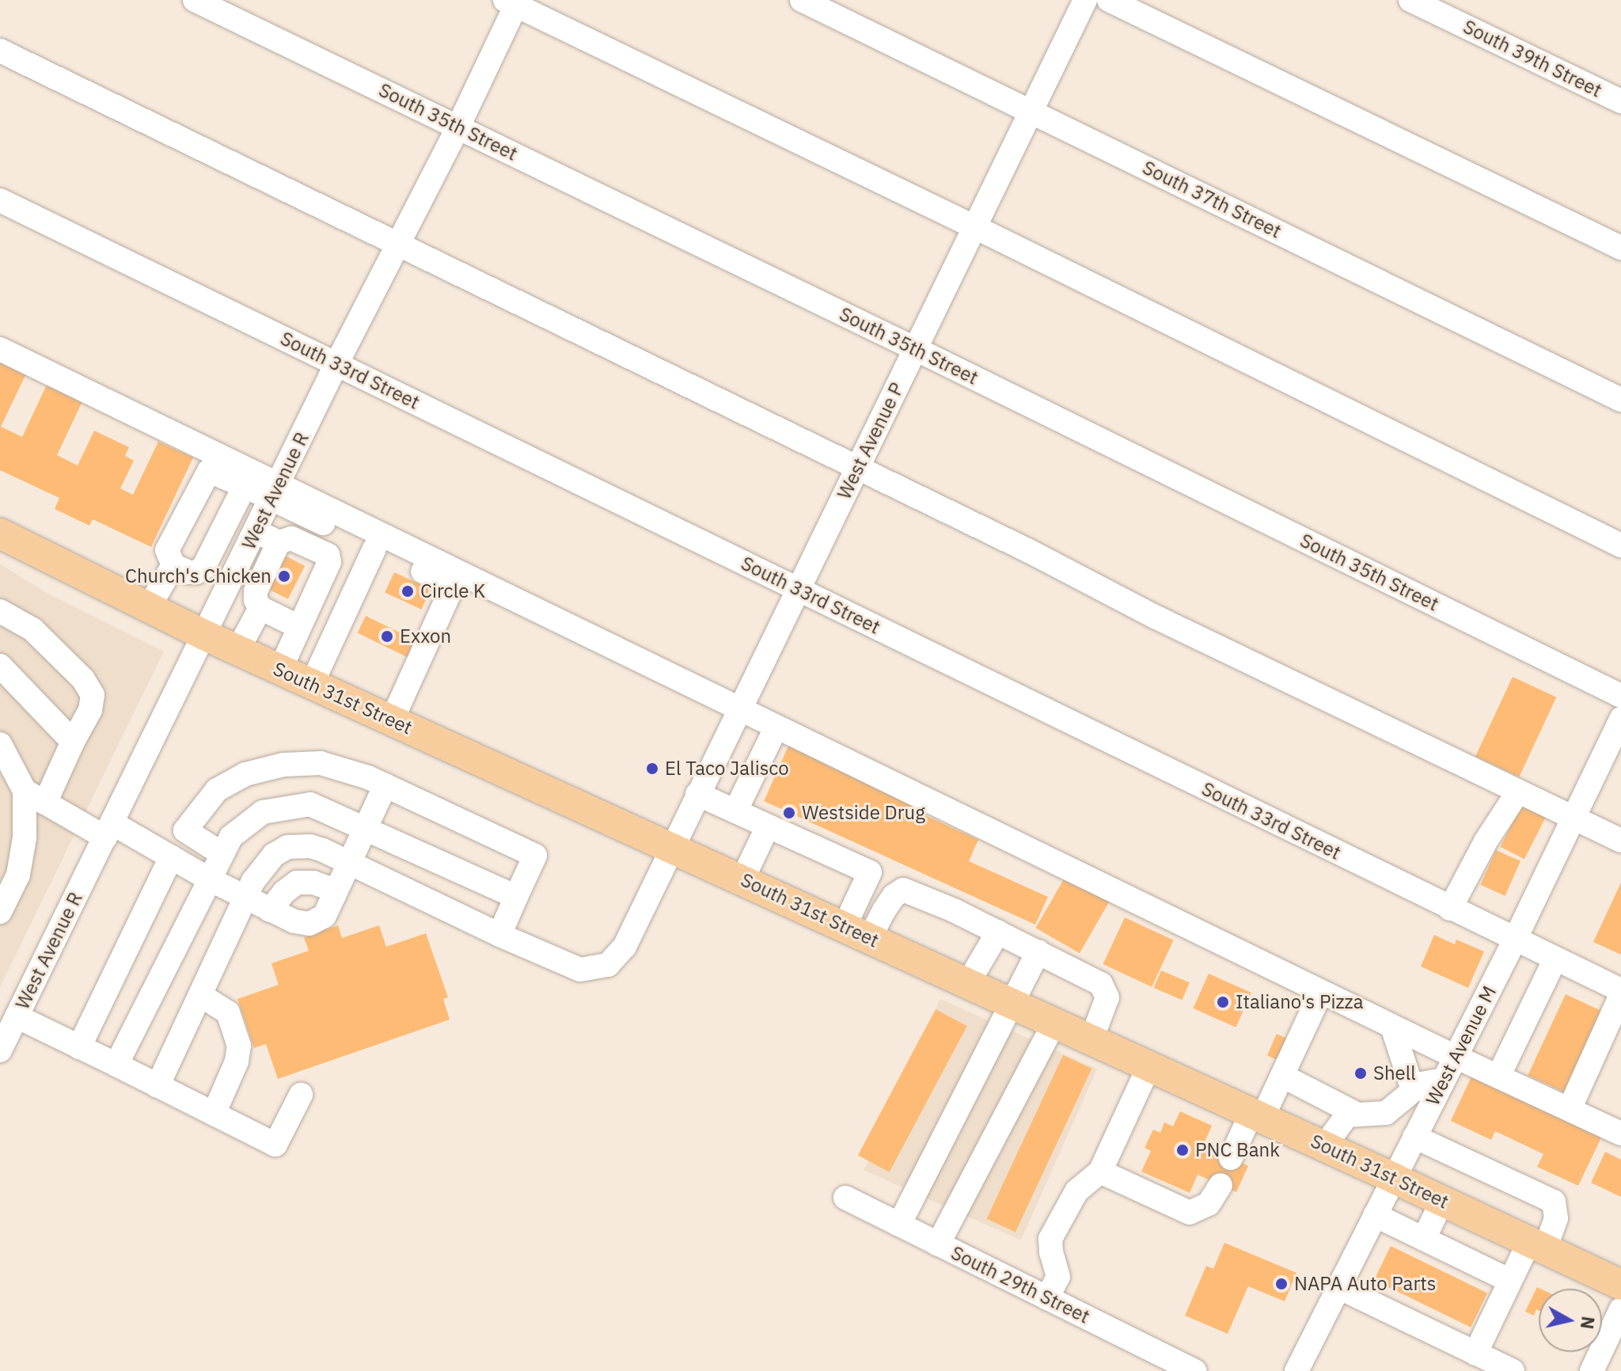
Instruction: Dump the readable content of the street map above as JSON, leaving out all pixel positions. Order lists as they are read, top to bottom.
{
  "streets": {
    "main road": ["South 31st Street"],
    "street": [
      "South 39th Street",
      "South 35th Street",
      "South 37th Street",
      "South 33rd Street",
      "West Avenue P",
      "West Avenue R",
      "West Avenue M",
      "South 29th Street"
    ]
  },
  "crossings": [
    ["South 35th Street", "West Avenue P"],
    ["South 35th Street", "West Avenue R"],
    ["South 37th Street", "West Avenue P"],
    ["South 33rd Street", "West Avenue P"],
    ["South 33rd Street", "West Avenue R"],
    ["South 33rd Street", "West Avenue M"],
    ["West Avenue P", "South 31st Street"],
    ["West Avenue R", "South 31st Street"],
    ["South 31st Street", "West Avenue M"]
  ],
  "places": [
    "Church's Chicken",
    "Circle K",
    "Exxon",
    "El Taco Jalisco",
    "Westside Drug",
    "Italiano's Pizza",
    "Shell",
    "PNC Bank",
    "NAPA Auto Parts"
  ],
  "north": "right"
}
